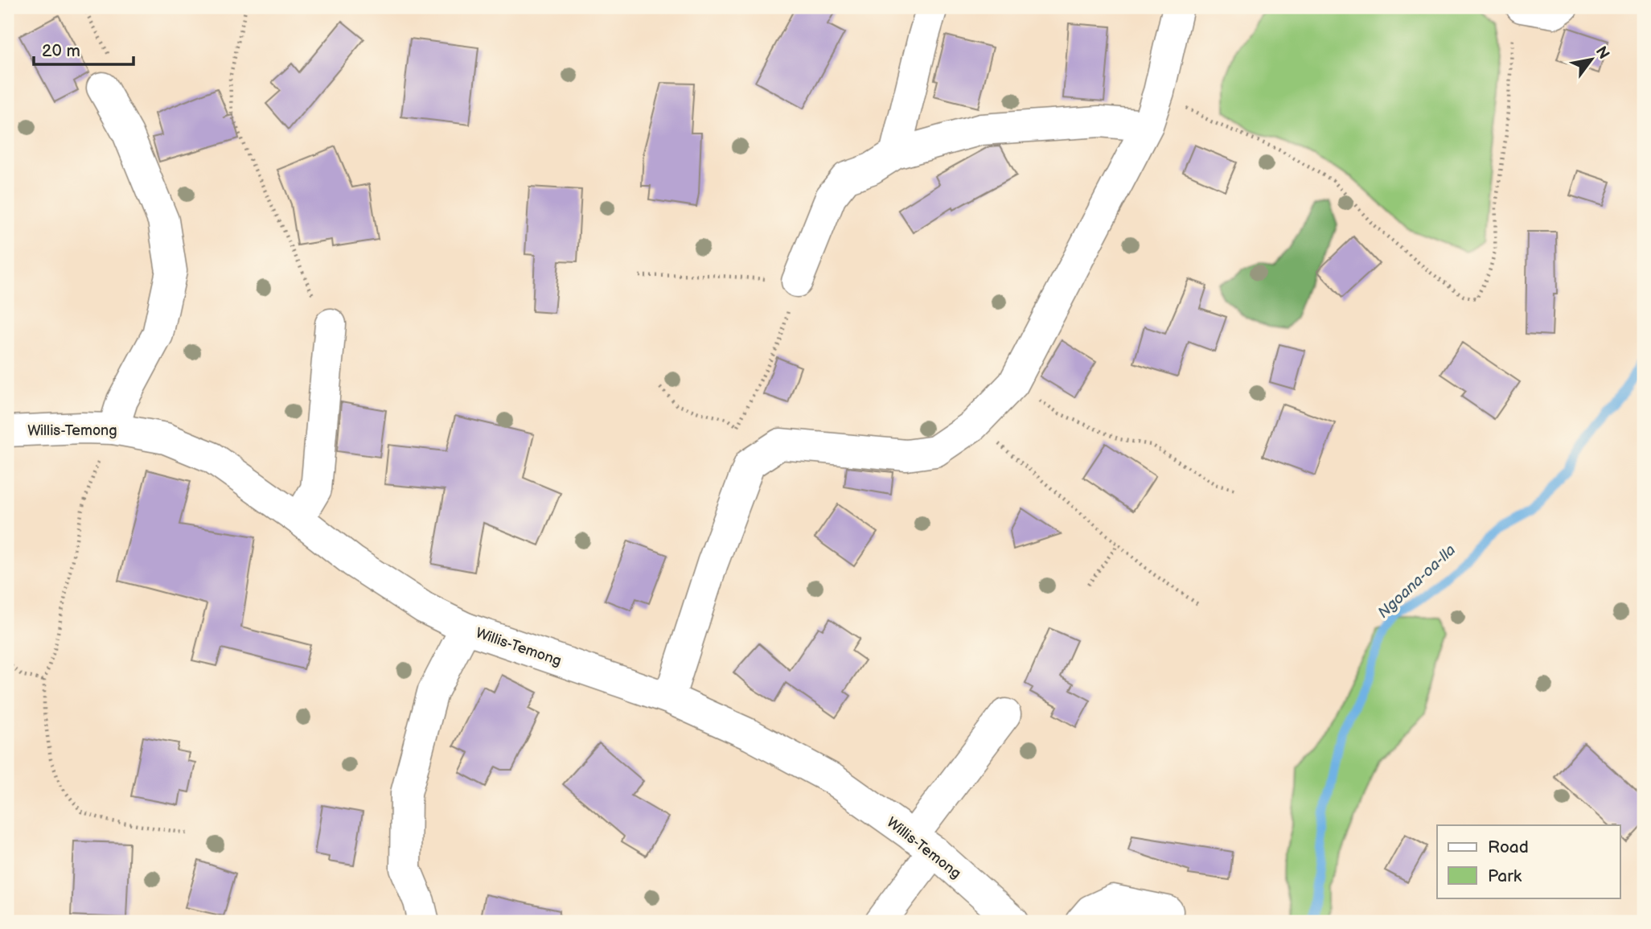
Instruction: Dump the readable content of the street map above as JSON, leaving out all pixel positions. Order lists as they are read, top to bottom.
{
  "streets": {
    "street": ["Willis-Temong"]
  },
  "water": ["Ngoana-oa-lla"],
  "legend": ["Road", "Park"],
  "scale_bar": "20 m",
  "north": "top right"
}
